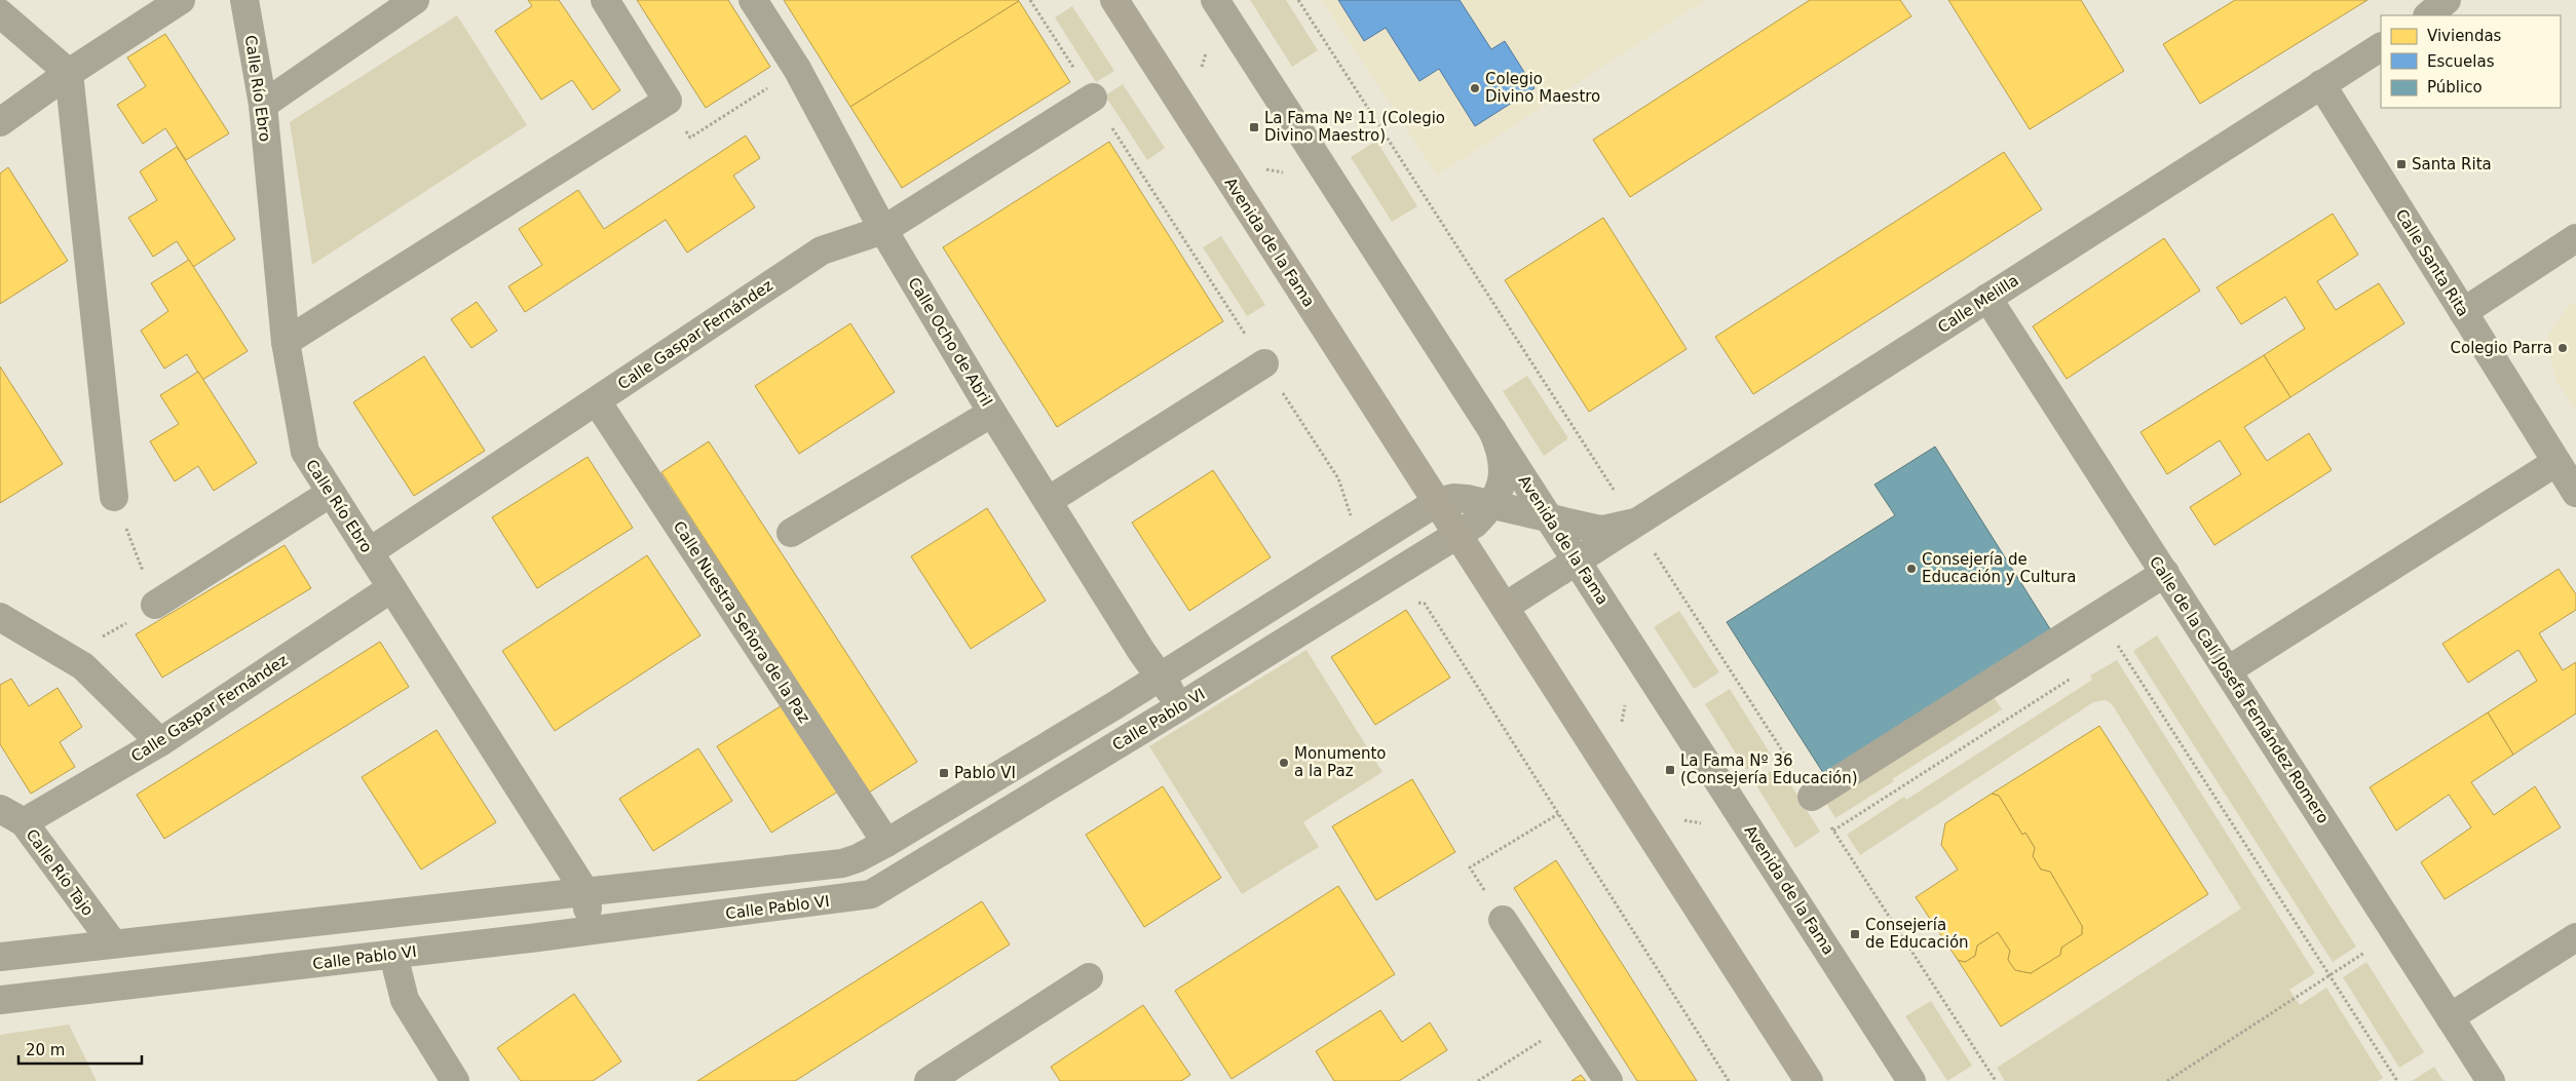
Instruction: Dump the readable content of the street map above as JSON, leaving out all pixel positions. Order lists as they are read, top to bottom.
{
  "streets": {
    "main road": ["Avenida de la Fama"],
    "street": [
      "Calle Río Ebro",
      "Calle Santa Rita",
      "Calle Melilla",
      "Calle Gaspar Fernández",
      "Calle Ocho de Abril",
      "Calle Nuestra Señora de la Paz",
      "Calle de la Calí Josefa Fernández Romero",
      "Calle Pablo VI",
      "Calle Río Tajo"
    ]
  },
  "crossings": [
    ["Calle Río Ebro", "Calle Gaspar Fernández"],
    ["Avenida de la Fama", "Calle Melilla"],
    ["Avenida de la Fama", "Calle Pablo VI"],
    ["Calle Santa Rita", "Calle Melilla"],
    ["Calle Melilla", "Calle de la Calí Josefa Fernández Romero"],
    ["Calle Gaspar Fernández", "Calle Ocho de Abril"],
    ["Calle Gaspar Fernández", "Calle Nuestra Señora de la Paz"],
    ["Calle Gaspar Fernández", "Calle Río Tajo"],
    ["Calle Ocho de Abril", "Calle Pablo VI"]
  ],
  "places": {
    "other": [
      "Colegio Divino Maestro",
      "Colegio Parra",
      "Consejería de Educación y Cultura",
      "Monumento a la Paz"
    ],
    "transit": [
      "La Fama Nº 11 (Colegio Divino Maestro)",
      "Santa Rita",
      "La Fama Nº 36 (Consejería Educación)",
      "Pablo VI",
      "Consejería de Educación"
    ]
  },
  "legend": ["Viviendas", "Escuelas", "Público"],
  "scale_bar": "20 m"
}
